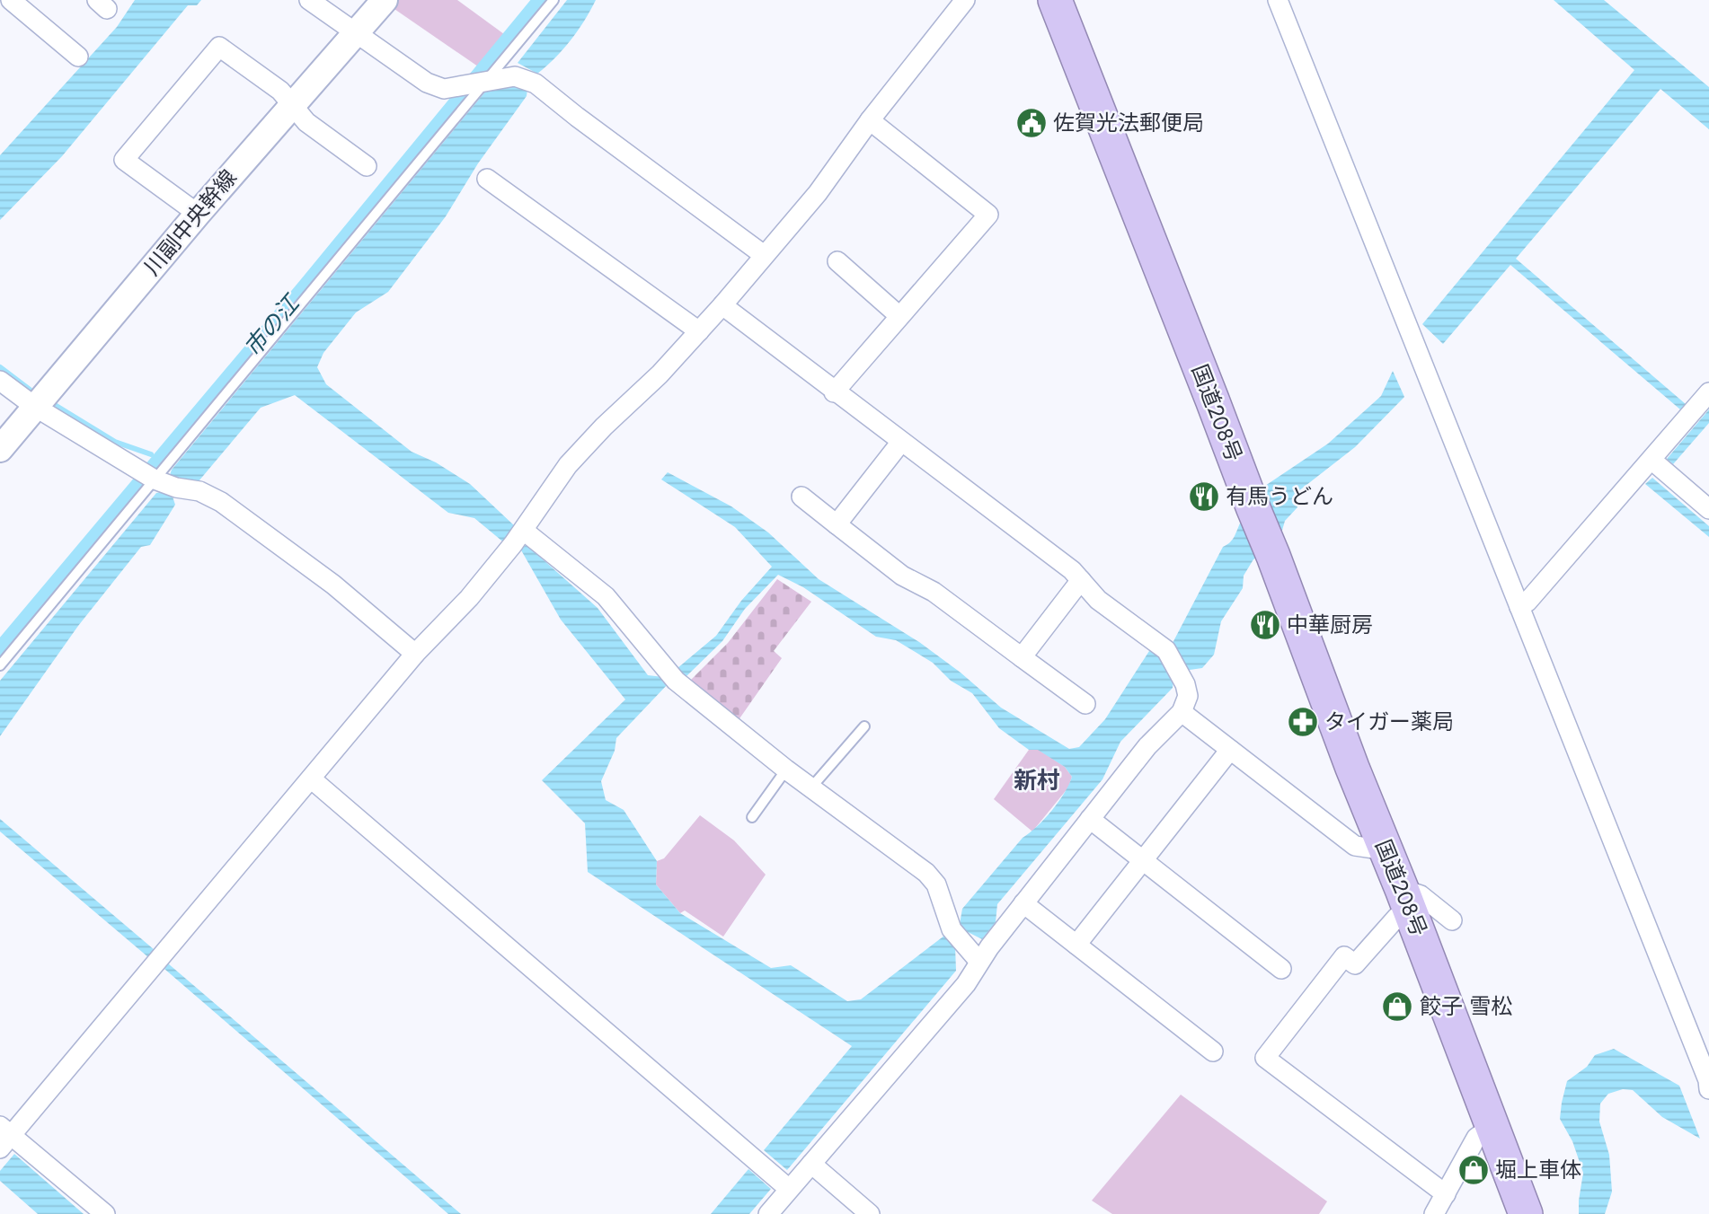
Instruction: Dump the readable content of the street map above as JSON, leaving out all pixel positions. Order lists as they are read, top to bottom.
{
  "streets": {
    "highway": ["国道208号"],
    "street": ["川副中央幹線"]
  },
  "districts": ["新村"],
  "water": ["市の江"],
  "places": {
    "public building": ["佐賀光法郵便局"],
    "restaurant": ["有馬うどん", "中華厨房"],
    "pharmacy": ["タイガー薬局"],
    "shop": ["餃子 雪松", "堀上車体"]
  }
}
